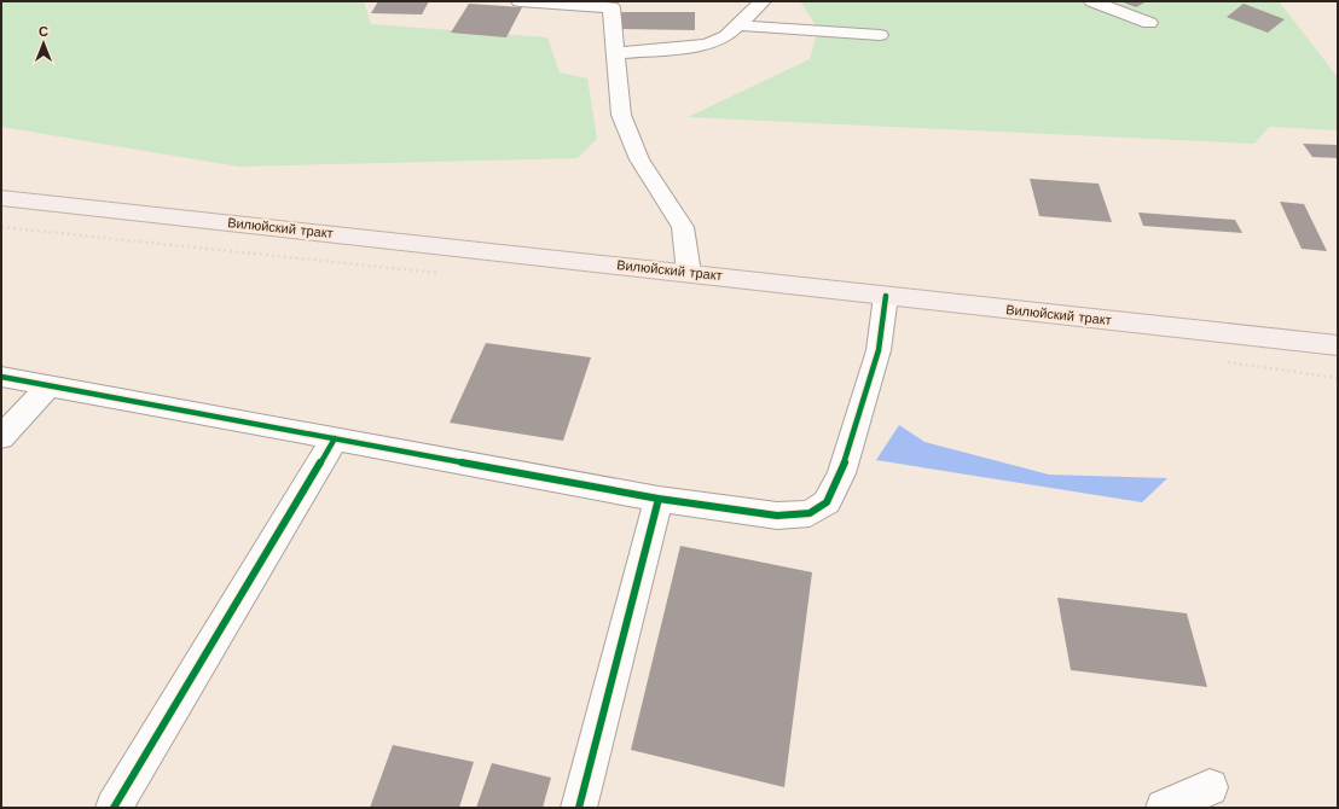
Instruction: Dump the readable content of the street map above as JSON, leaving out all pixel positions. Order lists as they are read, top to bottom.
{
  "streets": {
    "main road": ["Вилюйский тракт"]
  },
  "north": "top"
}
